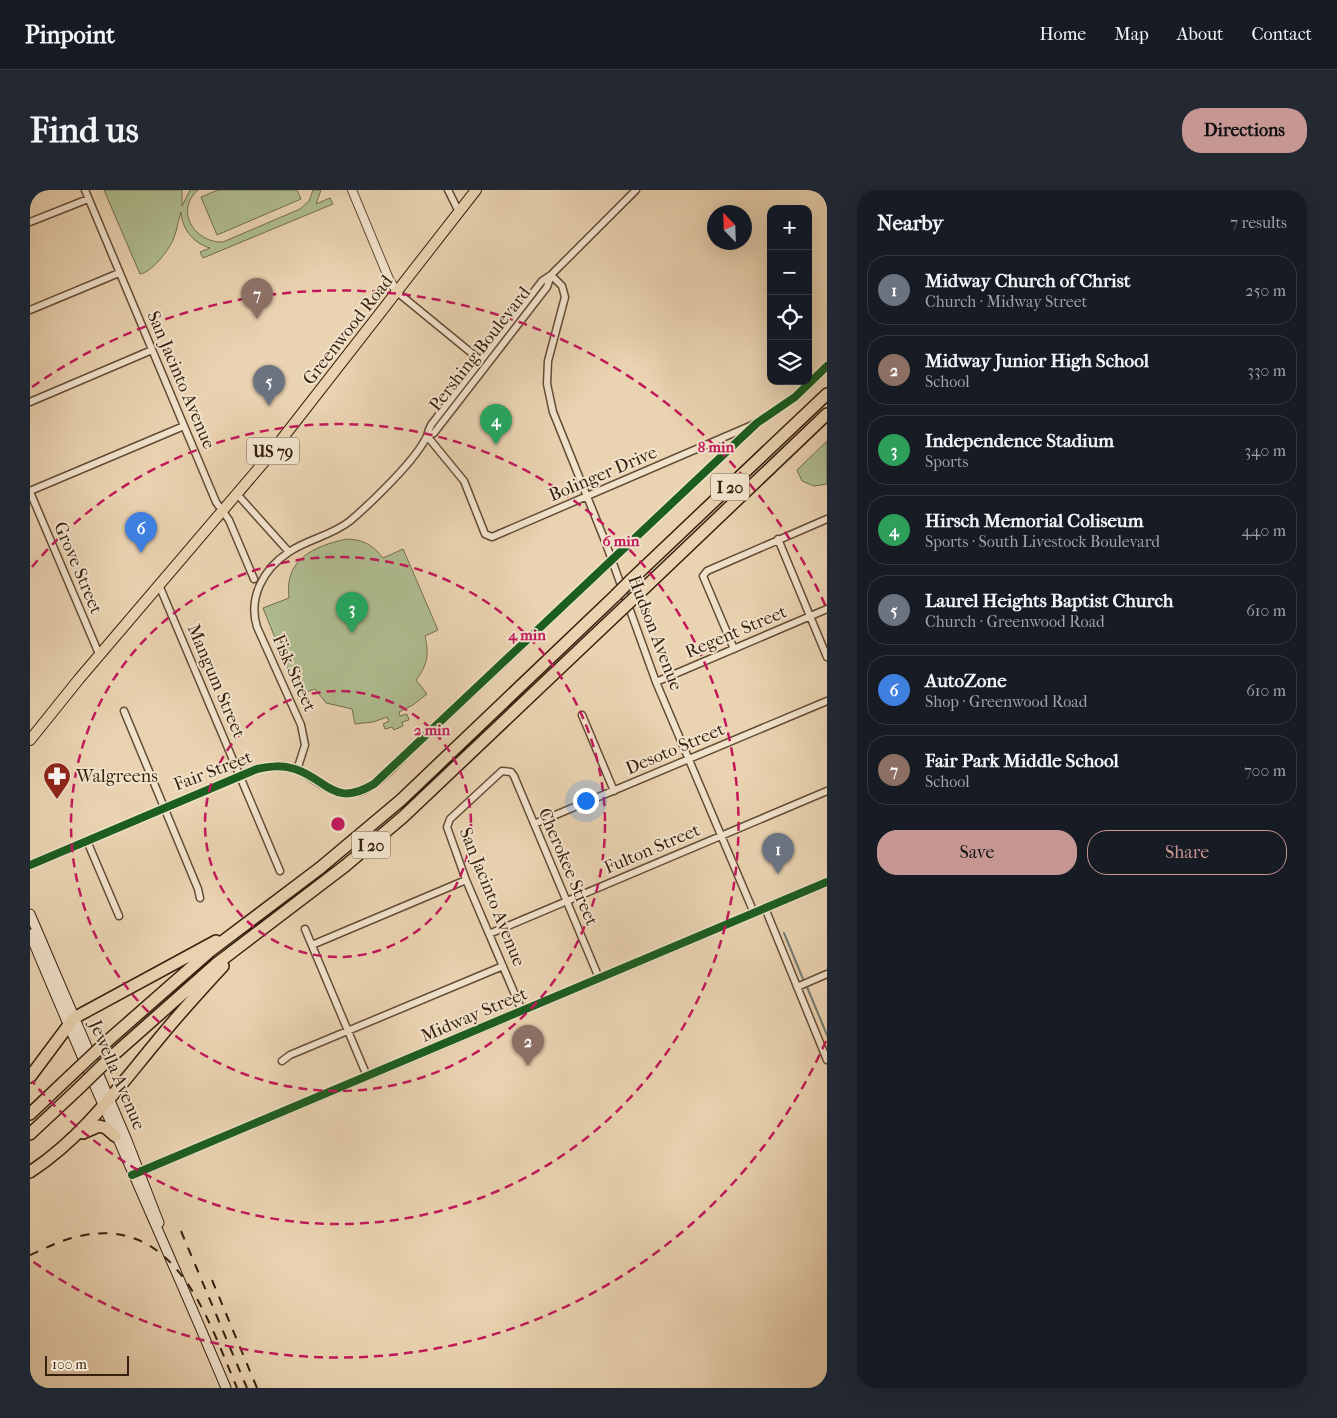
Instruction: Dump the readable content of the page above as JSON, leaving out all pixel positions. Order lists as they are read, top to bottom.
{
  "streets": {
    "highway": ["I 20"],
    "main road": ["Greenwood Road", "US 79", "Jewella Avenue"],
    "street": [
      "Pershing Boulevard",
      "San Jacinto Avenue",
      "Bolinger Drive",
      "Grove Street",
      "Regent Street",
      "Hudson Avenue",
      "Fisk Street",
      "Mangum Street",
      "Desoto Street",
      "Fair Street",
      "Fulton Street",
      "Cherokee Street",
      "Midway Street"
    ]
  },
  "crossings": [
    ["Greenwood Road", "San Jacinto Avenue"],
    ["Greenwood Road", "Grove Street"],
    ["Greenwood Road", "Mangum Street"],
    ["Pershing Boulevard", "Bolinger Drive"],
    ["Pershing Boulevard", "Hudson Avenue"],
    ["Pershing Boulevard", "Fisk Street"],
    ["San Jacinto Avenue", "Fulton Street"],
    ["San Jacinto Avenue", "Cherokee Street"],
    ["San Jacinto Avenue", "Midway Street"],
    ["Bolinger Drive", "Hudson Avenue"],
    ["Bolinger Drive", "Fair Street"],
    ["Regent Street", "Hudson Avenue"],
    ["Hudson Avenue", "Desoto Street"],
    ["Hudson Avenue", "Fulton Street"],
    ["Hudson Avenue", "Midway Street"],
    ["Fisk Street", "Fair Street"],
    ["Mangum Street", "Fair Street"],
    ["Desoto Street", "Cherokee Street"],
    ["Fulton Street", "Cherokee Street"],
    ["Cherokee Street", "Midway Street"],
    ["Midway Street", "Jewella Avenue"]
  ],
  "places": {
    "pharmacy": ["Walgreens"]
  },
  "scale_bar": "100 m",
  "north": "top left",
  "page": {
    "header": "Pinpoint",
    "nav": [
      "Home",
      "Map",
      "About",
      "Contact"
    ],
    "buttons": [
      "Directions",
      ["Save", "Share"]
    ],
    "title": "Find us",
    "heading": ["Nearby", "7 results"],
    "map_buttons": ["+", "−"],
    "list": [
      {
        "mark": "1",
        "name": "Midway Church of Christ",
        "note": "Church · Midway Street",
        "value": "250 m"
      },
      {
        "mark": "2",
        "name": "Midway Junior High School",
        "note": "School",
        "value": "330 m"
      },
      {
        "mark": "3",
        "name": "Independence Stadium",
        "note": "Sports",
        "value": "340 m"
      },
      {
        "mark": "4",
        "name": "Hirsch Memorial Coliseum",
        "note": "Sports · South Livestock Boulevard",
        "value": "440 m"
      },
      {
        "mark": "5",
        "name": "Laurel Heights Baptist Church",
        "note": "Church · Greenwood Road",
        "value": "610 m"
      },
      {
        "mark": "6",
        "name": "AutoZone",
        "note": "Shop · Greenwood Road",
        "value": "610 m"
      },
      {
        "mark": "7",
        "name": "Fair Park Middle School",
        "note": "School",
        "value": "700 m"
      }
    ],
    "pins": [
      "7",
      "5",
      "4",
      "6",
      "3",
      "1",
      "2"
    ],
    "scale": "100 m"
  },
  "rings": [
    "8 min",
    "6 min",
    "4 min",
    "2 min"
  ]
}
